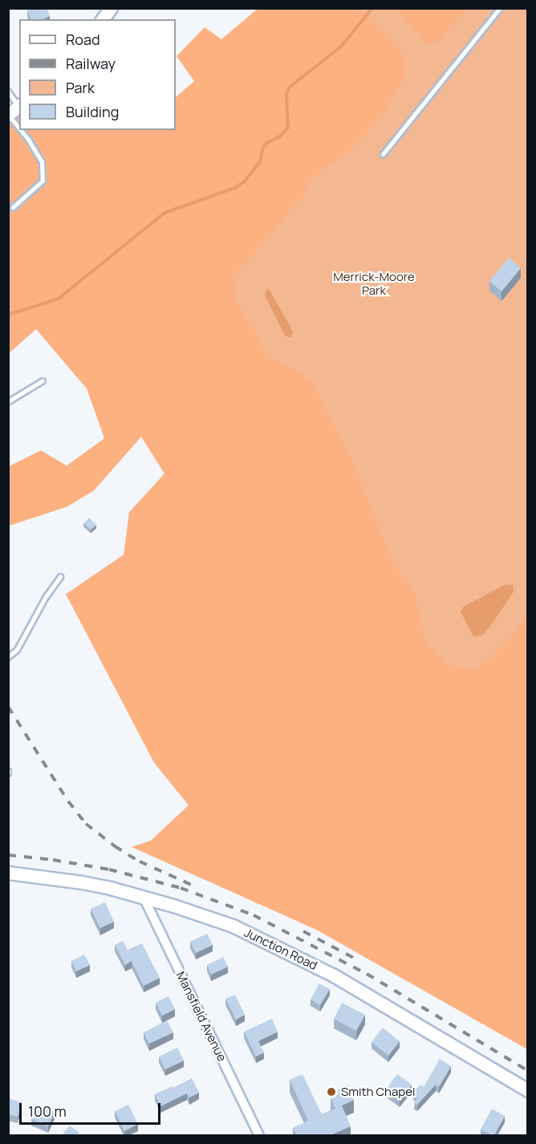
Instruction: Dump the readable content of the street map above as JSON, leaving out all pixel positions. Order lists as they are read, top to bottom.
{
  "streets": {
    "street": ["Junction Road", "Mansfield Avenue"]
  },
  "crossings": [
    ["Junction Road", "Mansfield Avenue"]
  ],
  "parks": ["Merrick-Moore Park"],
  "places": ["Smith Chapel"],
  "legend": [
    "Road",
    "Railway",
    "Park",
    "Building"
  ],
  "scale_bar": "100 m"
}
